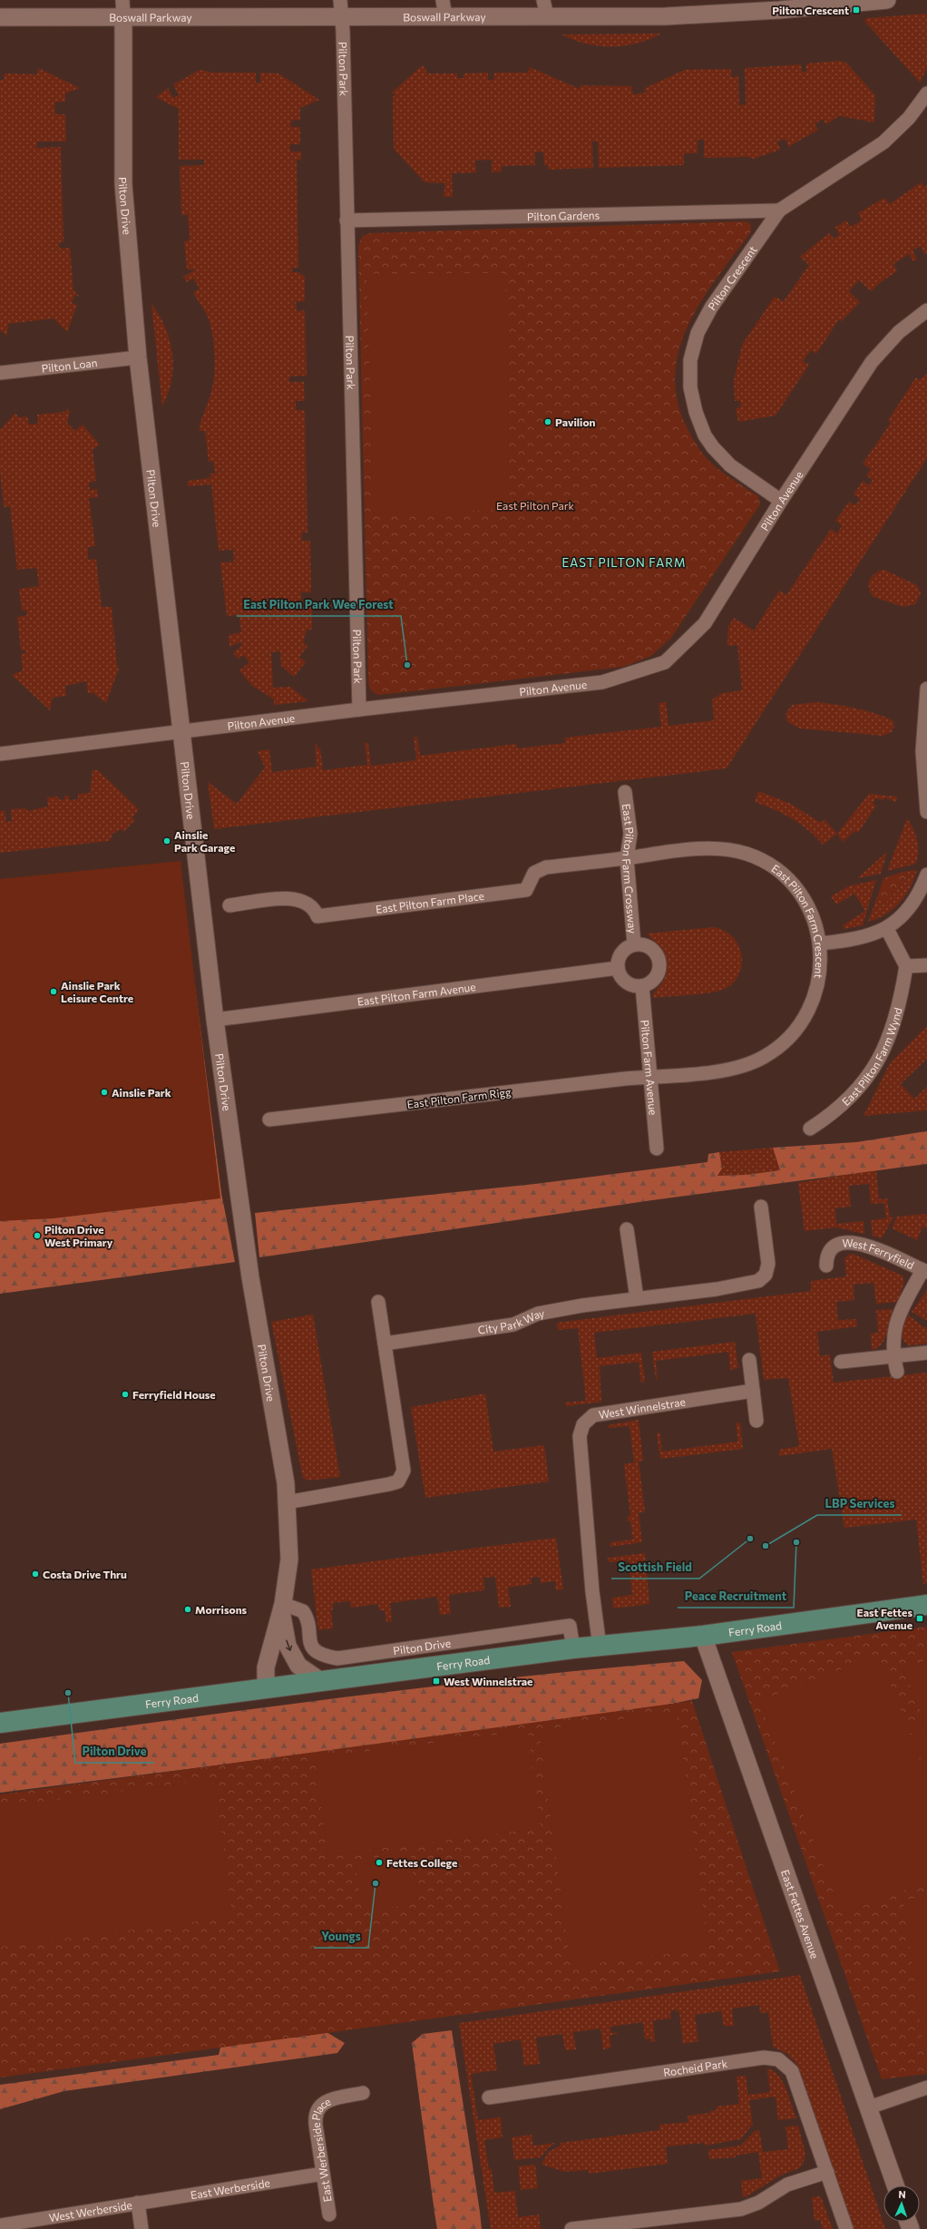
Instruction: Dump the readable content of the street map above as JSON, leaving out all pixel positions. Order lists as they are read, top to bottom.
{
  "streets": {
    "main road": ["Ferry Road"],
    "street": [
      "Boswall Parkway",
      "Pilton Park",
      "Pilton Drive",
      "Pilton Gardens",
      "Pilton Crescent",
      "Pilton Loan",
      "Pilton Avenue",
      "East Pilton Farm Crossway",
      "East Pilton Farm Place",
      "East Pilton Farm Crescent",
      "East Pilton Farm Avenue",
      "East Pilton Farm Wynd",
      "Pilton Farm Avenue",
      "East Pilton Farm Rigg",
      "West Ferryfield",
      "City Park Way",
      "West Winnelstrae",
      "East Fettes Avenue",
      "Rocheid Park",
      "East Werberside Place",
      "East Werberside",
      "West Werberside"
    ]
  },
  "crossings": [
    ["Boswall Parkway", "Pilton Park"],
    ["Boswall Parkway", "Pilton Drive"],
    ["Pilton Park", "Pilton Gardens"],
    ["Pilton Park", "Pilton Avenue"],
    ["Pilton Drive", "Pilton Loan"],
    ["Pilton Drive", "Pilton Avenue"],
    ["Pilton Drive", "East Pilton Farm Avenue"],
    ["Pilton Drive", "Ferry Road"],
    ["Pilton Gardens", "Pilton Crescent"],
    ["Pilton Crescent", "Pilton Avenue"],
    ["East Pilton Farm Crossway", "East Pilton Farm Place"],
    ["East Pilton Farm Crossway", "East Pilton Farm Crescent"],
    ["East Pilton Farm Crossway", "East Pilton Farm Avenue"],
    ["East Pilton Farm Crossway", "Pilton Farm Avenue"],
    ["East Pilton Farm Place", "East Pilton Farm Crescent"],
    ["East Pilton Farm Crescent", "Pilton Farm Avenue"],
    ["East Pilton Farm Crescent", "East Pilton Farm Rigg"],
    ["East Pilton Farm Avenue", "Pilton Farm Avenue"],
    ["Pilton Farm Avenue", "East Pilton Farm Rigg"],
    ["West Winnelstrae", "Ferry Road"],
    ["Ferry Road", "East Fettes Avenue"],
    ["East Werberside Place", "East Werberside"],
    ["East Werberside", "West Werberside"]
  ],
  "districts": ["EAST PILTON FARM"],
  "parks": ["East Pilton Park"],
  "places": {
    "transit": ["Pilton Crescent", "East Fettes Avenue", "West Winnelstrae"],
    "other": [
      "Pavilion",
      "East Pilton Park Wee Forest",
      "Ainslie Park Garage",
      "Ainslie Park Leisure Centre",
      "Ainslie Park",
      "Pilton Drive West Primary",
      "Ferryfield House",
      "Scottish Field",
      "Peace Recruitment",
      "LBP Services",
      "Costa Drive Thru",
      "Morrisons",
      "Pilton Drive",
      "Fettes College",
      "Youngs"
    ]
  },
  "north": "top"
}
